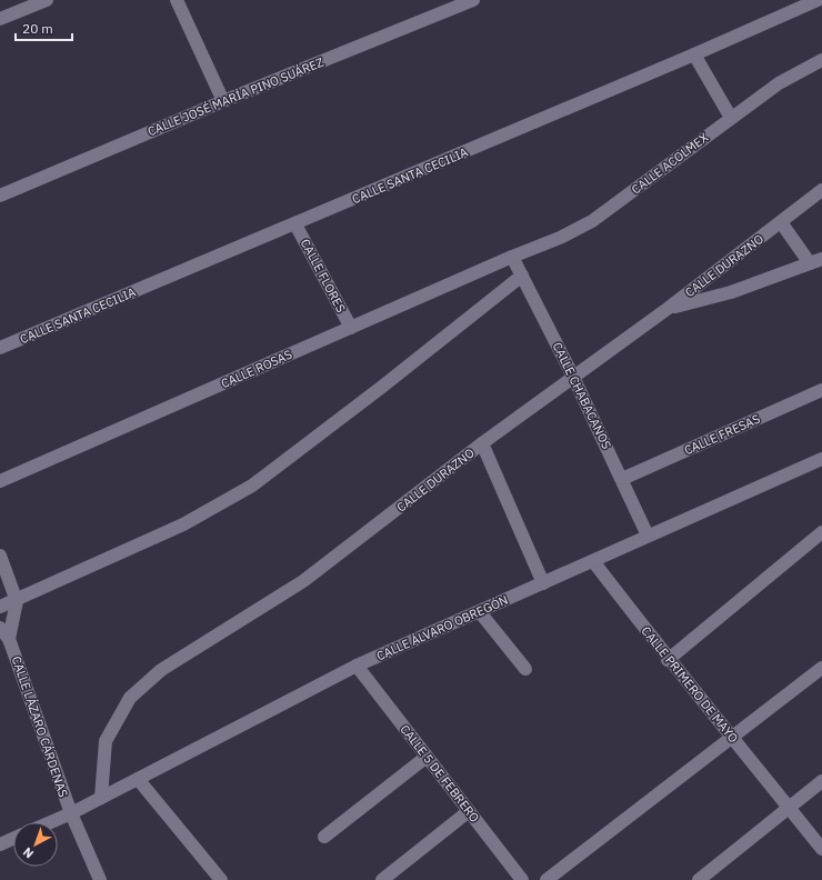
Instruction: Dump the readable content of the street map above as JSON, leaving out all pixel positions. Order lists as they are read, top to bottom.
{
  "streets": {
    "street": [
      "CALLE JOSÉ MARÍA PINO SUÁREZ",
      "CALLE ACOLMEX",
      "CALLE SANTA CECILIA",
      "CALLE DURAZNO",
      "CALLE FLORES",
      "CALLE ROSAS",
      "CALLE CHABACANOS",
      "CALLE FRESAS",
      "CALLE ÁLVARO OBREGÓN",
      "CALLE PRIMERO DE MAYO",
      "CALLE LÁZARO CÁRDENAS",
      "CALLE 5 DE FEBRERO"
    ]
  },
  "crossings": [
    ["CALLE ACOLMEX", "CALLE ROSAS"],
    ["CALLE ACOLMEX", "CALLE CHABACANOS"],
    ["CALLE SANTA CECILIA", "CALLE FLORES"],
    ["CALLE DURAZNO", "CALLE CHABACANOS"],
    ["CALLE DURAZNO", "CALLE ÁLVARO OBREGÓN"],
    ["CALLE FLORES", "CALLE ROSAS"],
    ["CALLE ROSAS", "CALLE CHABACANOS"],
    ["CALLE CHABACANOS", "CALLE FRESAS"],
    ["CALLE CHABACANOS", "CALLE ÁLVARO OBREGÓN"],
    ["CALLE ÁLVARO OBREGÓN", "CALLE PRIMERO DE MAYO"],
    ["CALLE ÁLVARO OBREGÓN", "CALLE LÁZARO CÁRDENAS"],
    ["CALLE ÁLVARO OBREGÓN", "CALLE 5 DE FEBRERO"]
  ],
  "scale_bar": "20 m",
  "north": "bottom left"
}
